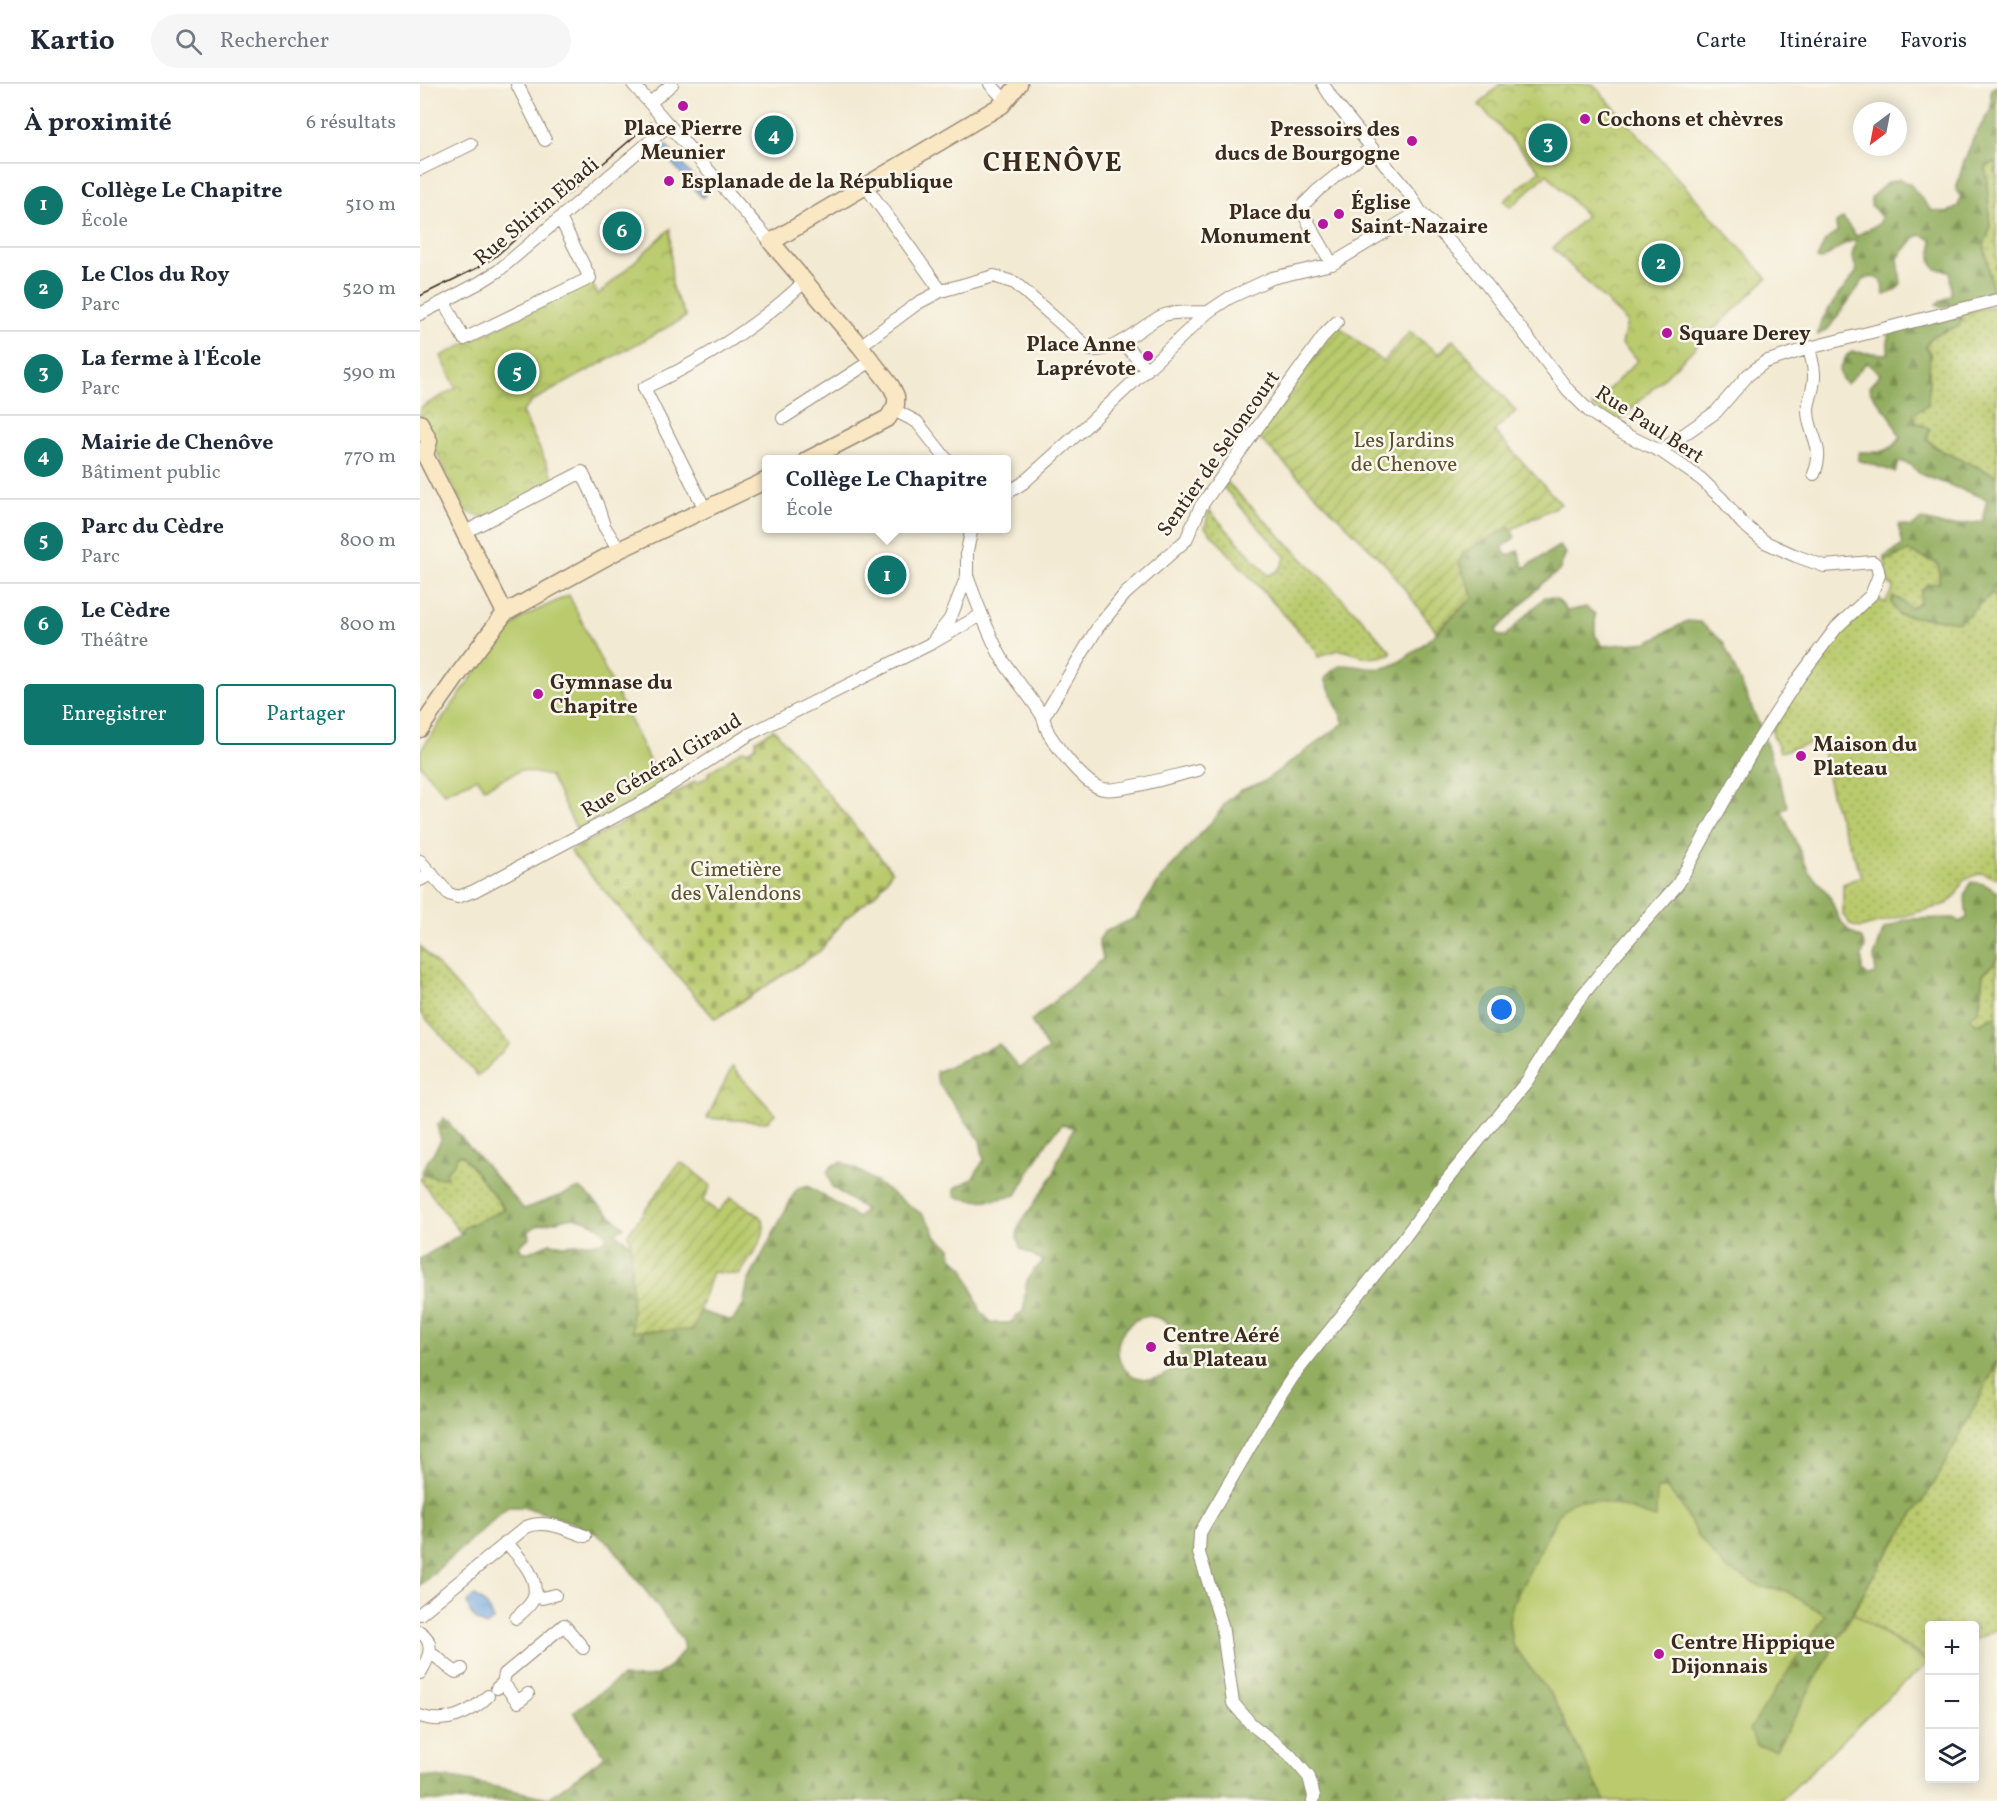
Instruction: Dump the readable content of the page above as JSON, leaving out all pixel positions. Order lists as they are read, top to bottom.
{
  "streets": {
    "street": [
      "Rue Shirin Ebadi",
      "Rue Paul Bert",
      "Sentier de Seloncourt",
      "Rue Général Giraud"
    ]
  },
  "districts": ["CHENÔVE"],
  "parks": ["Les Jardins de Chenove", "Cimetière des Valendons"],
  "places": [
    "Place Pierre Meunier",
    "Cochons et chèvres",
    "Pressoirs des ducs de Bourgogne",
    "Esplanade de la République",
    "Église Saint-Nazaire",
    "Place du Monument",
    "Square Derey",
    "Place Anne Laprévote",
    "Gymnase du Chapitre",
    "Maison du Plateau",
    "Centre Aéré du Plateau",
    "Centre Hippique Dijonnais"
  ],
  "north": "bottom left",
  "page": {
    "header": "Kartio",
    "search": "Rechercher",
    "nav": ["Carte", "Itinéraire", "Favoris"],
    "heading": ["À proximité", "6 résultats"],
    "pins": [
      "4",
      "3",
      "6",
      "2",
      "5",
      "1"
    ],
    "list": [
      {
        "mark": "1",
        "name": "Collège Le Chapitre",
        "note": "École",
        "value": "510 m"
      },
      {
        "mark": "2",
        "name": "Le Clos du Roy",
        "note": "Parc",
        "value": "520 m"
      },
      {
        "mark": "3",
        "name": "La ferme à l'École",
        "note": "Parc",
        "value": "590 m"
      },
      {
        "mark": "4",
        "name": "Mairie de Chenôve",
        "note": "Bâtiment public",
        "value": "770 m"
      },
      {
        "mark": "5",
        "name": "Parc du Cèdre",
        "note": "Parc",
        "value": "800 m"
      },
      {
        "mark": "6",
        "name": "Le Cèdre",
        "note": "Théâtre",
        "value": "800 m"
      }
    ],
    "popup": ["Collège Le Chapitre", "École"],
    "buttons": ["Enregistrer", "Partager"],
    "map_buttons": ["+", "−"]
  }
}
